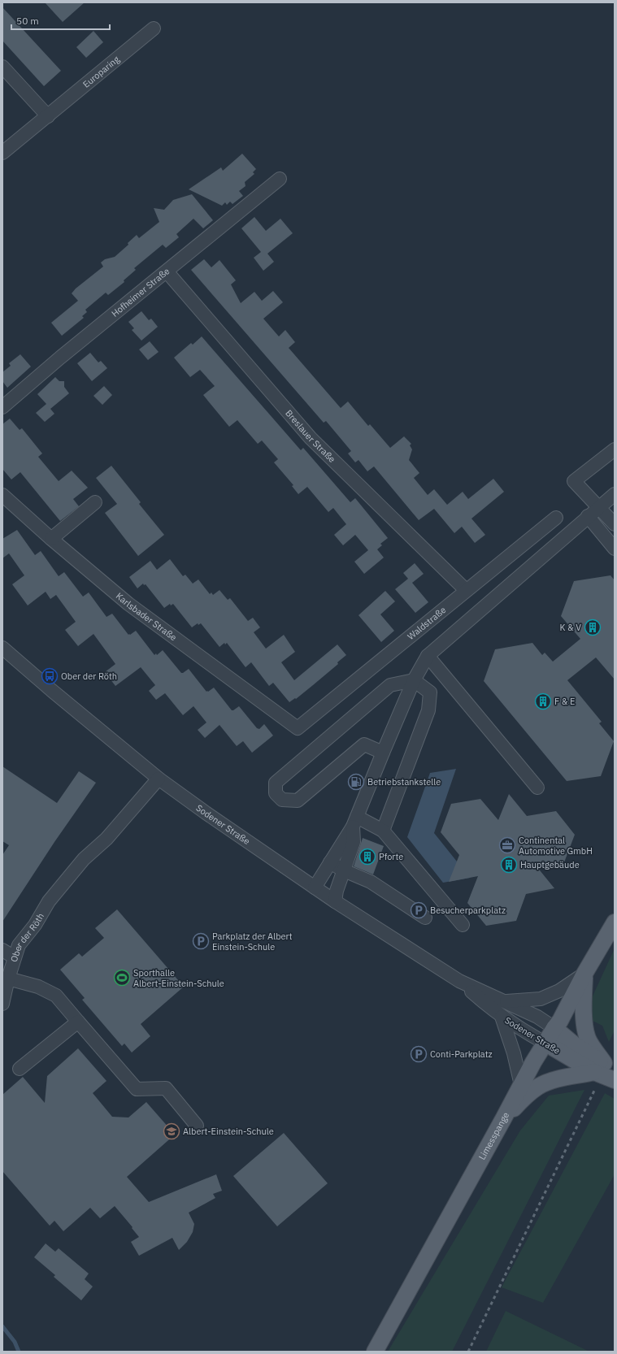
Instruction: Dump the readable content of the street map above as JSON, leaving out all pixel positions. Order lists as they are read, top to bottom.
{
  "streets": {
    "main road": ["Sodener Straße", "Limesspange"],
    "street": [
      "Europaring",
      "Hofheimer Straße",
      "Breslauer Straße",
      "Karlsbader Straße",
      "Waldstraße",
      "Ober der Röth"
    ]
  },
  "crossings": [
    ["Hofheimer Straße", "Breslauer Straße"],
    ["Breslauer Straße", "Waldstraße"],
    ["Karlsbader Straße", "Waldstraße"],
    ["Sodener Straße", "Ober der Röth"],
    ["Sodener Straße", "Limesspange"]
  ],
  "places": {
    "building": [
      "K & V",
      "F & E",
      "Pforte",
      "Hauptgebäude"
    ],
    "bus stop": ["Ober der Röth"],
    "fuel station": ["Betriebstankstelle"],
    "office": ["Continental Automotive GmbH"],
    "parking": ["Besucherparkplatz", "Parkplatz der Albert Einstein-Schule", "Conti-Parkplatz"],
    "sports": ["Sporthalle Albert-Einstein-Schule"],
    "school or university": ["Albert-Einstein-Schule"]
  },
  "scale_bar": "50 m"
}
